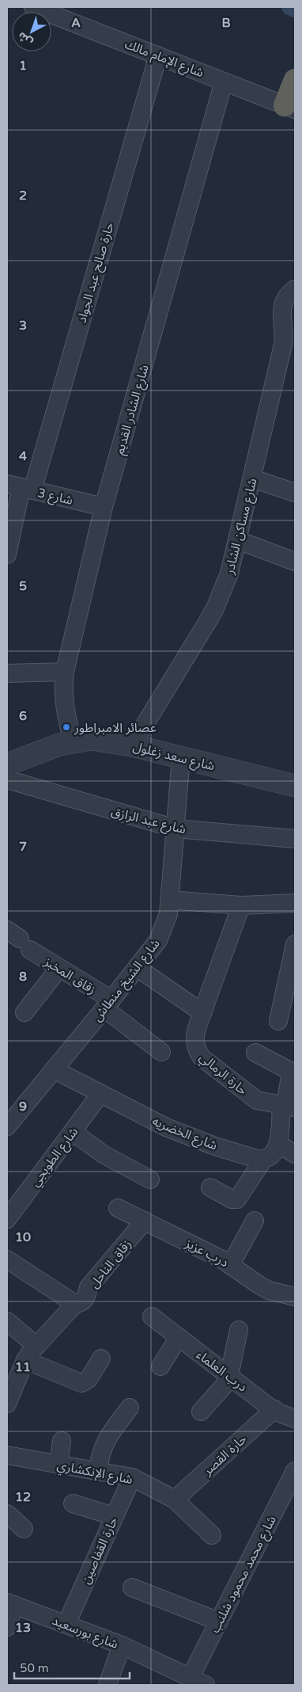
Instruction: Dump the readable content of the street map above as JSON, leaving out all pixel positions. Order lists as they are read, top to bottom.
{
  "streets": {
    "street": [
      "شارع الإمام مالك",
      "حارة صالح عبد الجواد",
      "شارع الشادر القديم",
      "شارع 3",
      "شارع مساكن الشادر",
      "شارع سعد زغلول",
      "شارع عبد الرازق",
      "زقاق المخبز",
      "شارع الشيخ منطاش",
      "حارة الرمالي",
      "شارع الخضريه",
      "شارع الطوبجي",
      "درب عزيز",
      "زقاق الناحل",
      "درب العلماء",
      "حارة القصر",
      "شارع الإنكشاري",
      "حارة القفاصين",
      "شارع محمد محمود شلنب",
      "شارع بورسعيد"
    ]
  },
  "crossings": [
    ["شارع الإمام مالك", "حارة صالح عبد الجواد"],
    ["شارع الإمام مالك", "شارع الشادر القديم"],
    ["حارة صالح عبد الجواد", "شارع 3"],
    ["شارع الشادر القديم", "شارع 3"],
    ["شارع الشادر القديم", "شارع سعد زغلول"],
    ["شارع مساكن الشادر", "شارع سعد زغلول"],
    ["شارع سعد زغلول", "شارع الشيخ منطاش"],
    ["شارع عبد الرازق", "شارع الشيخ منطاش"],
    ["زقاق المخبز", "شارع الشيخ منطاش"],
    ["شارع الشيخ منطاش", "شارع الخضريه"],
    ["شارع الخضريه", "شارع الطوبجي"],
    ["درب عزيز", "زقاق الناحل"],
    ["درب العلماء", "حارة القصر"],
    ["حارة القصر", "شارع الإنكشاري"],
    ["شارع الإنكشاري", "حارة القفاصين"],
    ["حارة القفاصين", "شارع بورسعيد"],
    ["شارع محمد محمود شلنب", "شارع بورسعيد"]
  ],
  "places": ["عصائر الامبراطور"],
  "scale_bar": "50 m",
  "north": "bottom left",
  "grid": {
    "columns": ["A", "B"],
    "rows": [
      "1",
      "2",
      "3",
      "4",
      "5",
      "6",
      "7",
      "8",
      "9",
      "10",
      "11",
      "12",
      "13"
    ]
  }
}
